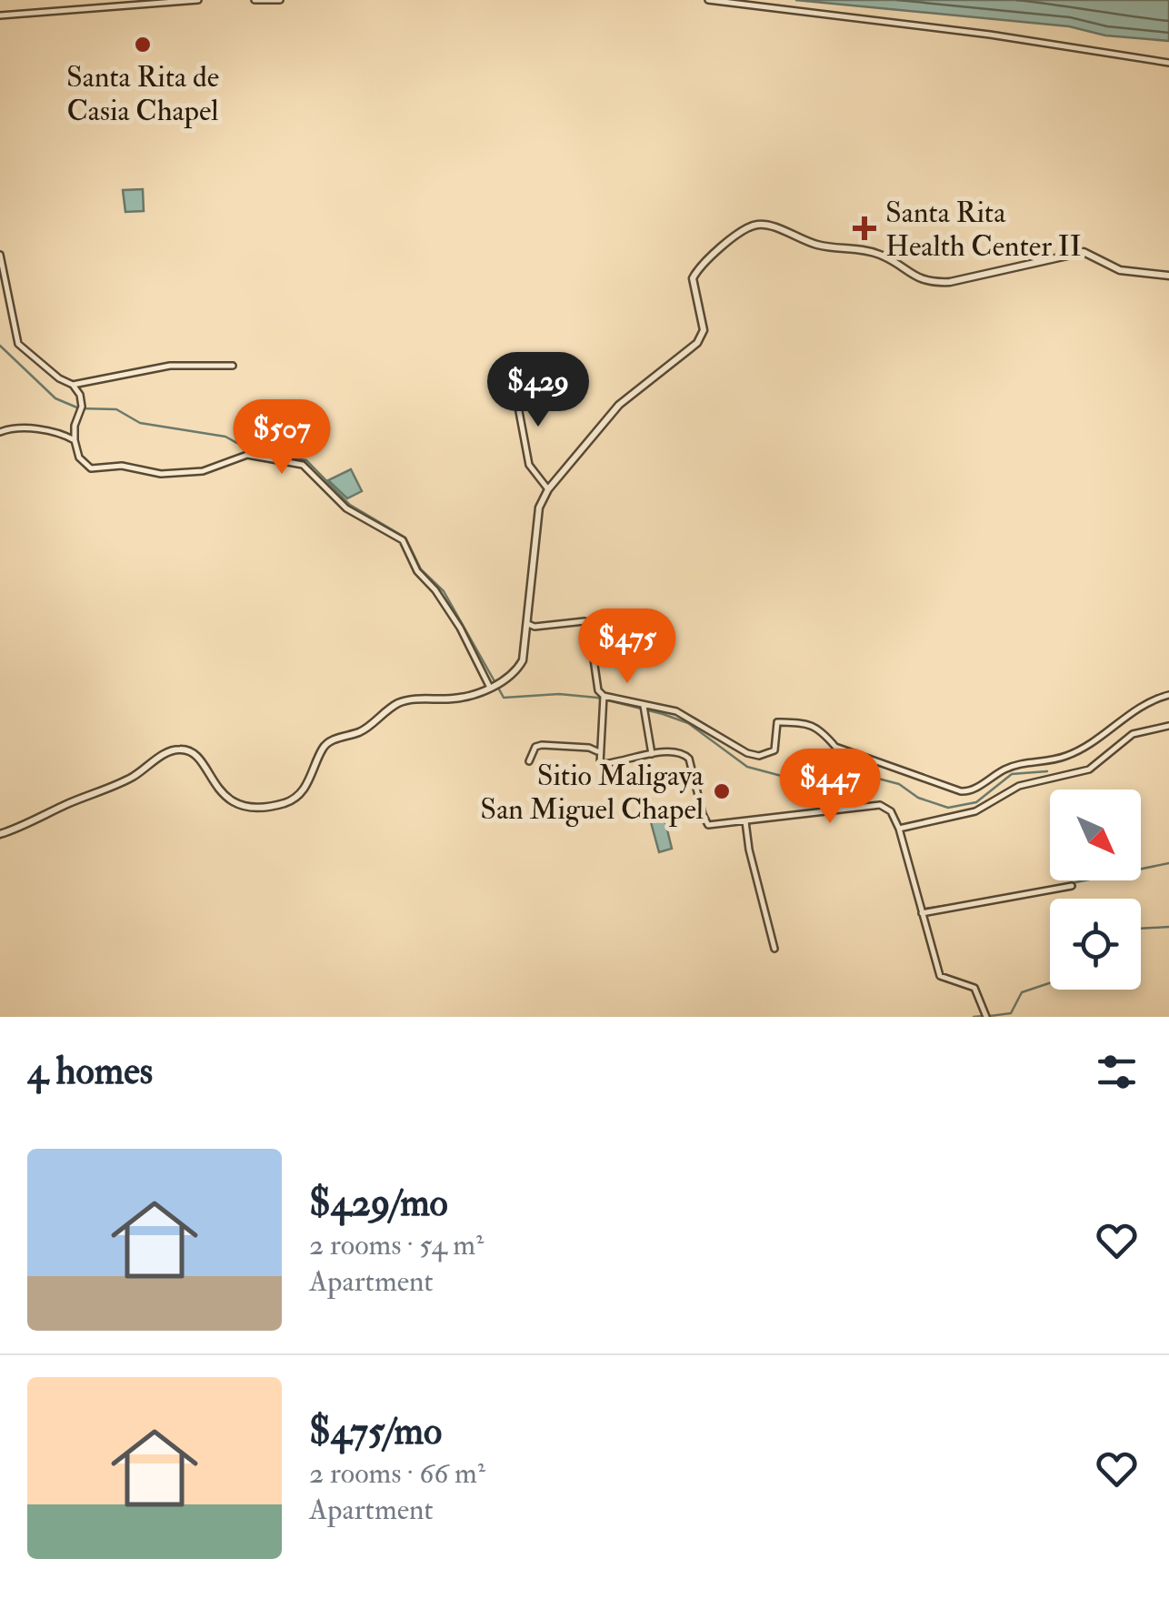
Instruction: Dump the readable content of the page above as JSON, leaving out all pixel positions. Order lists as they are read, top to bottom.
{
  "places": {
    "other": ["Santa Rita de Casia Chapel", "Sitio Maligaya San Miguel Chapel"],
    "health": ["Santa Rita Health Center II"]
  },
  "north": "bottom right",
  "page": {
    "price": [
      "$429",
      "$507",
      "$475",
      "$447"
    ],
    "heading": "4 homes",
    "list": [
      {
        "name": "$429/mo",
        "note": "2 rooms · 54 m² · Apartment"
      },
      {
        "name": "$475/mo",
        "note": "2 rooms · 66 m² · Apartment"
      }
    ]
  }
}
